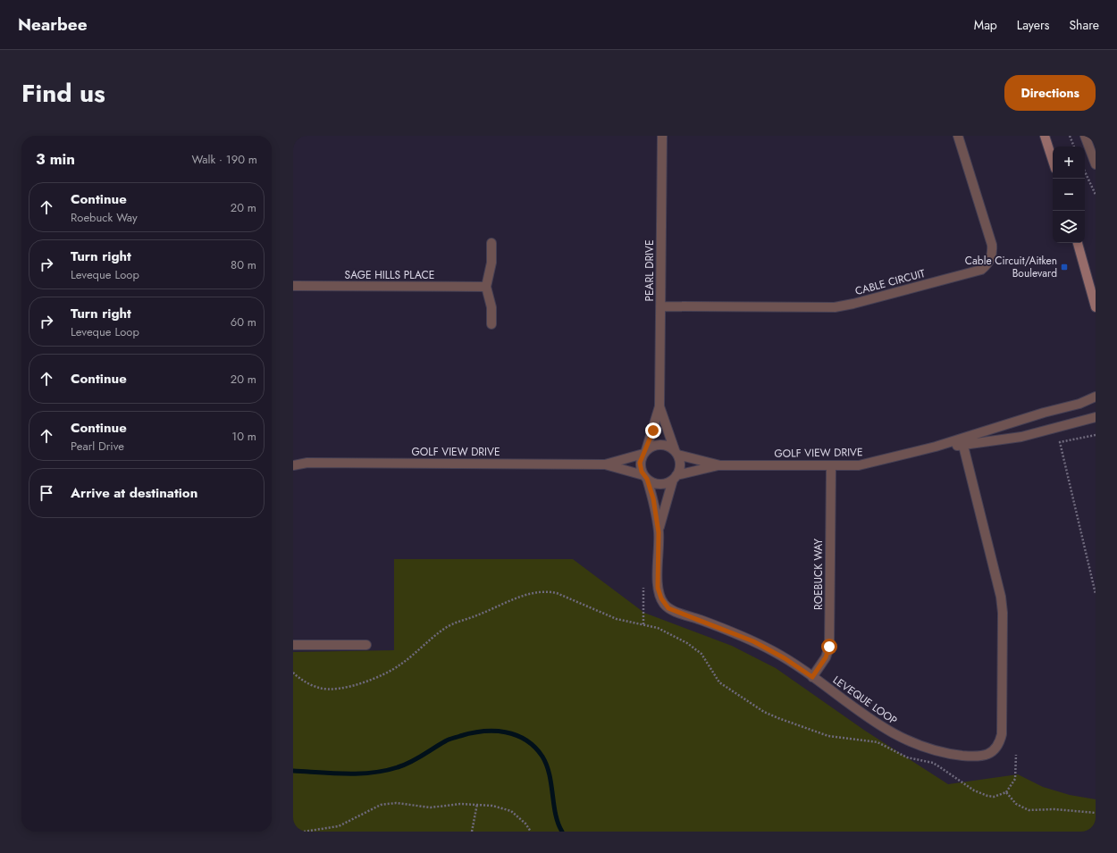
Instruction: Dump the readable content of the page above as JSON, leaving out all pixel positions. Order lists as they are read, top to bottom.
{
  "streets": {
    "street": [
      "PEARL DRIVE",
      "SAGE HILLS PLACE",
      "CABLE CIRCUIT",
      "GOLF VIEW DRIVE",
      "ROEBUCK WAY",
      "LEVEQUE LOOP"
    ]
  },
  "crossings": [
    ["PEARL DRIVE", "CABLE CIRCUIT"],
    ["PEARL DRIVE", "GOLF VIEW DRIVE"],
    ["PEARL DRIVE", "LEVEQUE LOOP"],
    ["GOLF VIEW DRIVE", "ROEBUCK WAY"],
    ["GOLF VIEW DRIVE", "LEVEQUE LOOP"],
    ["ROEBUCK WAY", "LEVEQUE LOOP"]
  ],
  "places": {
    "transit": ["Cable Circuit/Aitken Boulevard"]
  },
  "page": {
    "header": "Nearbee",
    "nav": ["Map", "Layers", "Share"],
    "title": "Find us",
    "buttons": "Directions",
    "heading": ["3 min", "Walk · 190 m"],
    "map_buttons": ["+", "−"],
    "list": [
      ["Continue", "Roebuck Way", "20 m"],
      ["Turn right", "Leveque Loop", "80 m"],
      ["Turn right", "Leveque Loop", "60 m"],
      ["Continue", "20 m"],
      ["Continue", "Pearl Drive", "10 m"],
      "Arrive at destination"
    ]
  }
}
